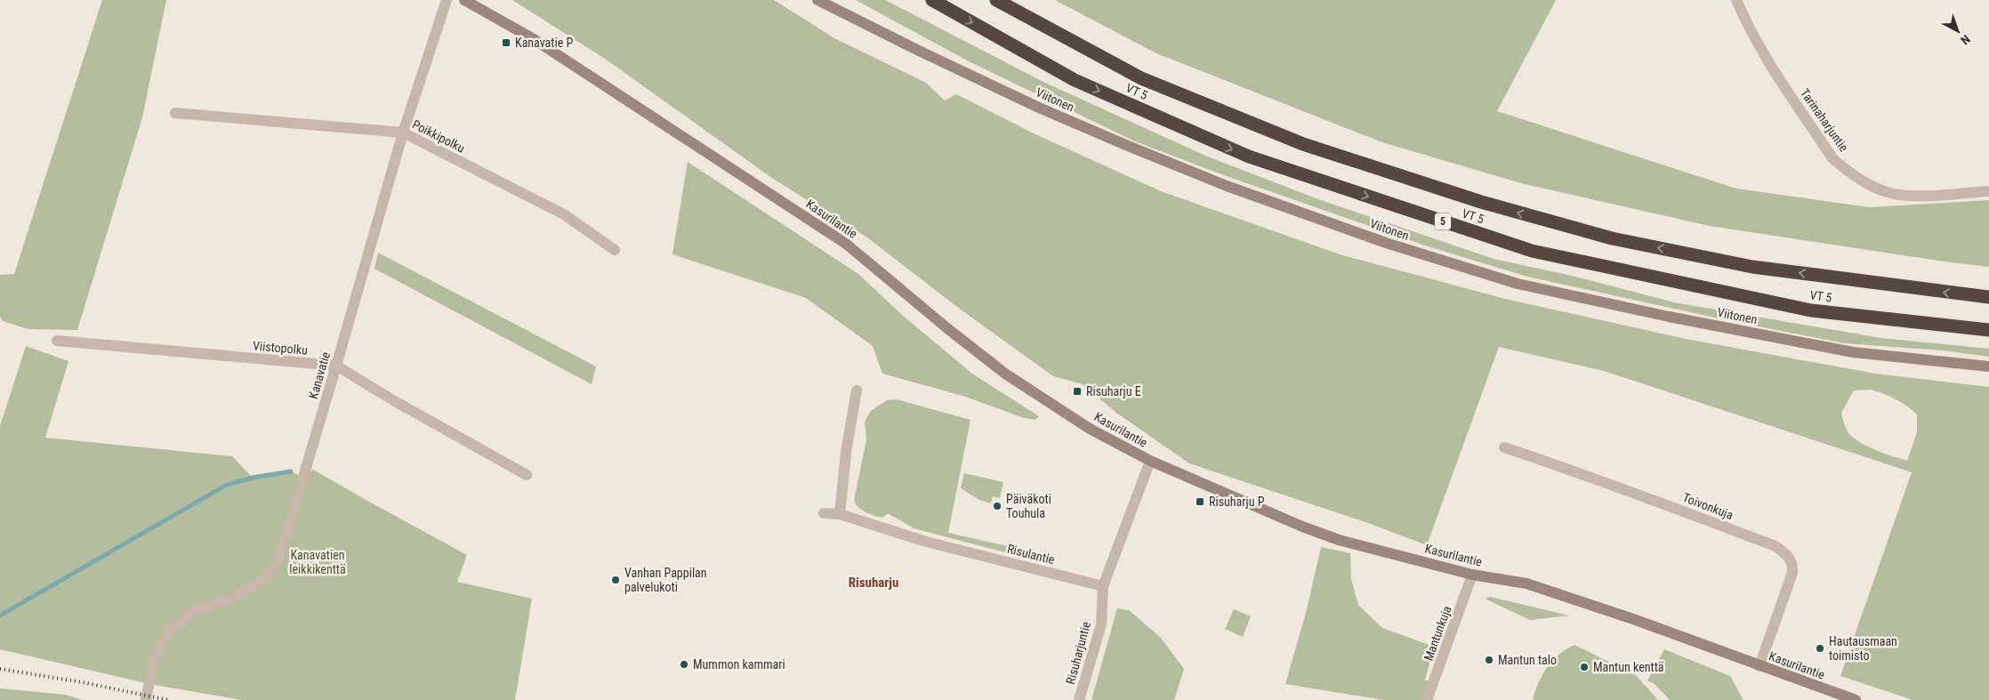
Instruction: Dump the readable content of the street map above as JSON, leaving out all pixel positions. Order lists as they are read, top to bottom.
{
  "streets": {
    "highway": ["VT 5", "5"],
    "street": [
      "Viitonen",
      "Tarinaharjuntie",
      "Poikkipolku",
      "Kasurilantie",
      "Viistopolku",
      "Kanavatie",
      "Toivonkuja",
      "Risulantie",
      "Mantunkuja",
      "Risuharjuntie"
    ]
  },
  "crossings": [
    ["Poikkipolku", "Kanavatie"],
    ["Kasurilantie", "Toivonkuja"],
    ["Kasurilantie", "Mantunkuja"],
    ["Viistopolku", "Kanavatie"],
    ["Risulantie", "Risuharjuntie"]
  ],
  "districts": ["Risuharju"],
  "parks": ["Kanavatien leikkikenttä"],
  "places": {
    "transit": ["Kanavatie P", "Risuharju E", "Risuharju P"],
    "other": [
      "Päiväkoti Touhula",
      "Vanhan Pappilan palvelukoti",
      "Hautausmaan toimisto",
      "Mantun talo",
      "Mummon kammari",
      "Mantun kenttä"
    ]
  },
  "north": "bottom right"
}
